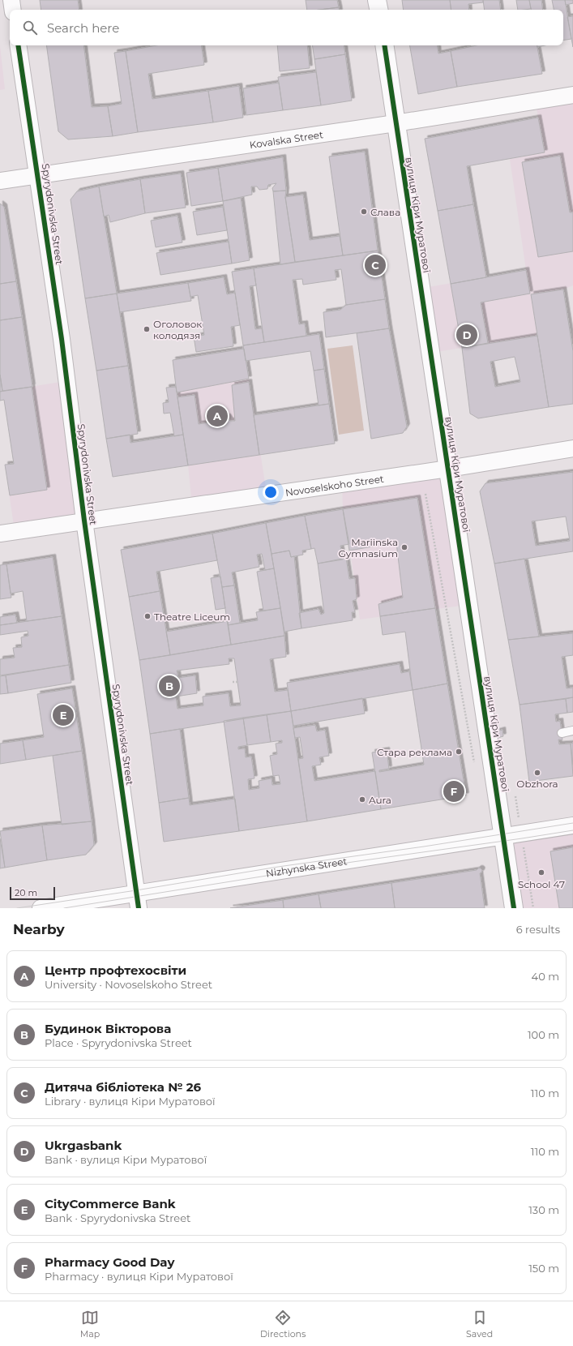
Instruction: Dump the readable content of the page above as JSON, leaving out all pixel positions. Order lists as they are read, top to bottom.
{
  "streets": {
    "street": [
      "Kovalska Street",
      "Spyrydonivska Street",
      "вулиця Кіри Муратової",
      "Novoselskoho Street",
      "Nizhynska Street"
    ]
  },
  "crossings": [
    ["Kovalska Street", "Spyrydonivska Street"],
    ["Kovalska Street", "вулиця Кіри Муратової"],
    ["Spyrydonivska Street", "Novoselskoho Street"],
    ["Spyrydonivska Street", "Nizhynska Street"],
    ["вулиця Кіри Муратової", "Novoselskoho Street"],
    ["вулиця Кіри Муратової", "Nizhynska Street"]
  ],
  "places": [
    "Слава",
    "Оголовок колодязя",
    "Mariinska Gymnasium",
    "Theatre Liceum",
    "Стара реклама",
    "Obzhora",
    "Aura",
    "School 47"
  ],
  "scale_bar": "20 m",
  "page": {
    "search": "Search here",
    "pins": [
      "C",
      "D",
      "A",
      "B",
      "E",
      "F"
    ],
    "scale": "20 m",
    "heading": ["Nearby", "6 results"],
    "list": [
      {
        "mark": "A",
        "name": "Центр профтехосвіти",
        "note": "University · Novoselskoho Street",
        "value": "40 m"
      },
      {
        "mark": "B",
        "name": "Будинок Вікторова",
        "note": "Place · Spyrydonivska Street",
        "value": "100 m"
      },
      {
        "mark": "C",
        "name": "Дитяча бібліотека № 26",
        "note": "Library · вулиця Кіри Муратової",
        "value": "110 m"
      },
      {
        "mark": "D",
        "name": "Ukrgasbank",
        "note": "Bank · вулиця Кіри Муратової",
        "value": "110 m"
      },
      {
        "mark": "E",
        "name": "CityCommerce Bank",
        "note": "Bank · Spyrydonivska Street",
        "value": "130 m"
      },
      {
        "mark": "F",
        "name": "Pharmacy Good Day",
        "note": "Pharmacy · вулиця Кіри Муратової",
        "value": "150 m"
      }
    ],
    "nav": ["Map", "Directions", "Saved"]
  }
}
